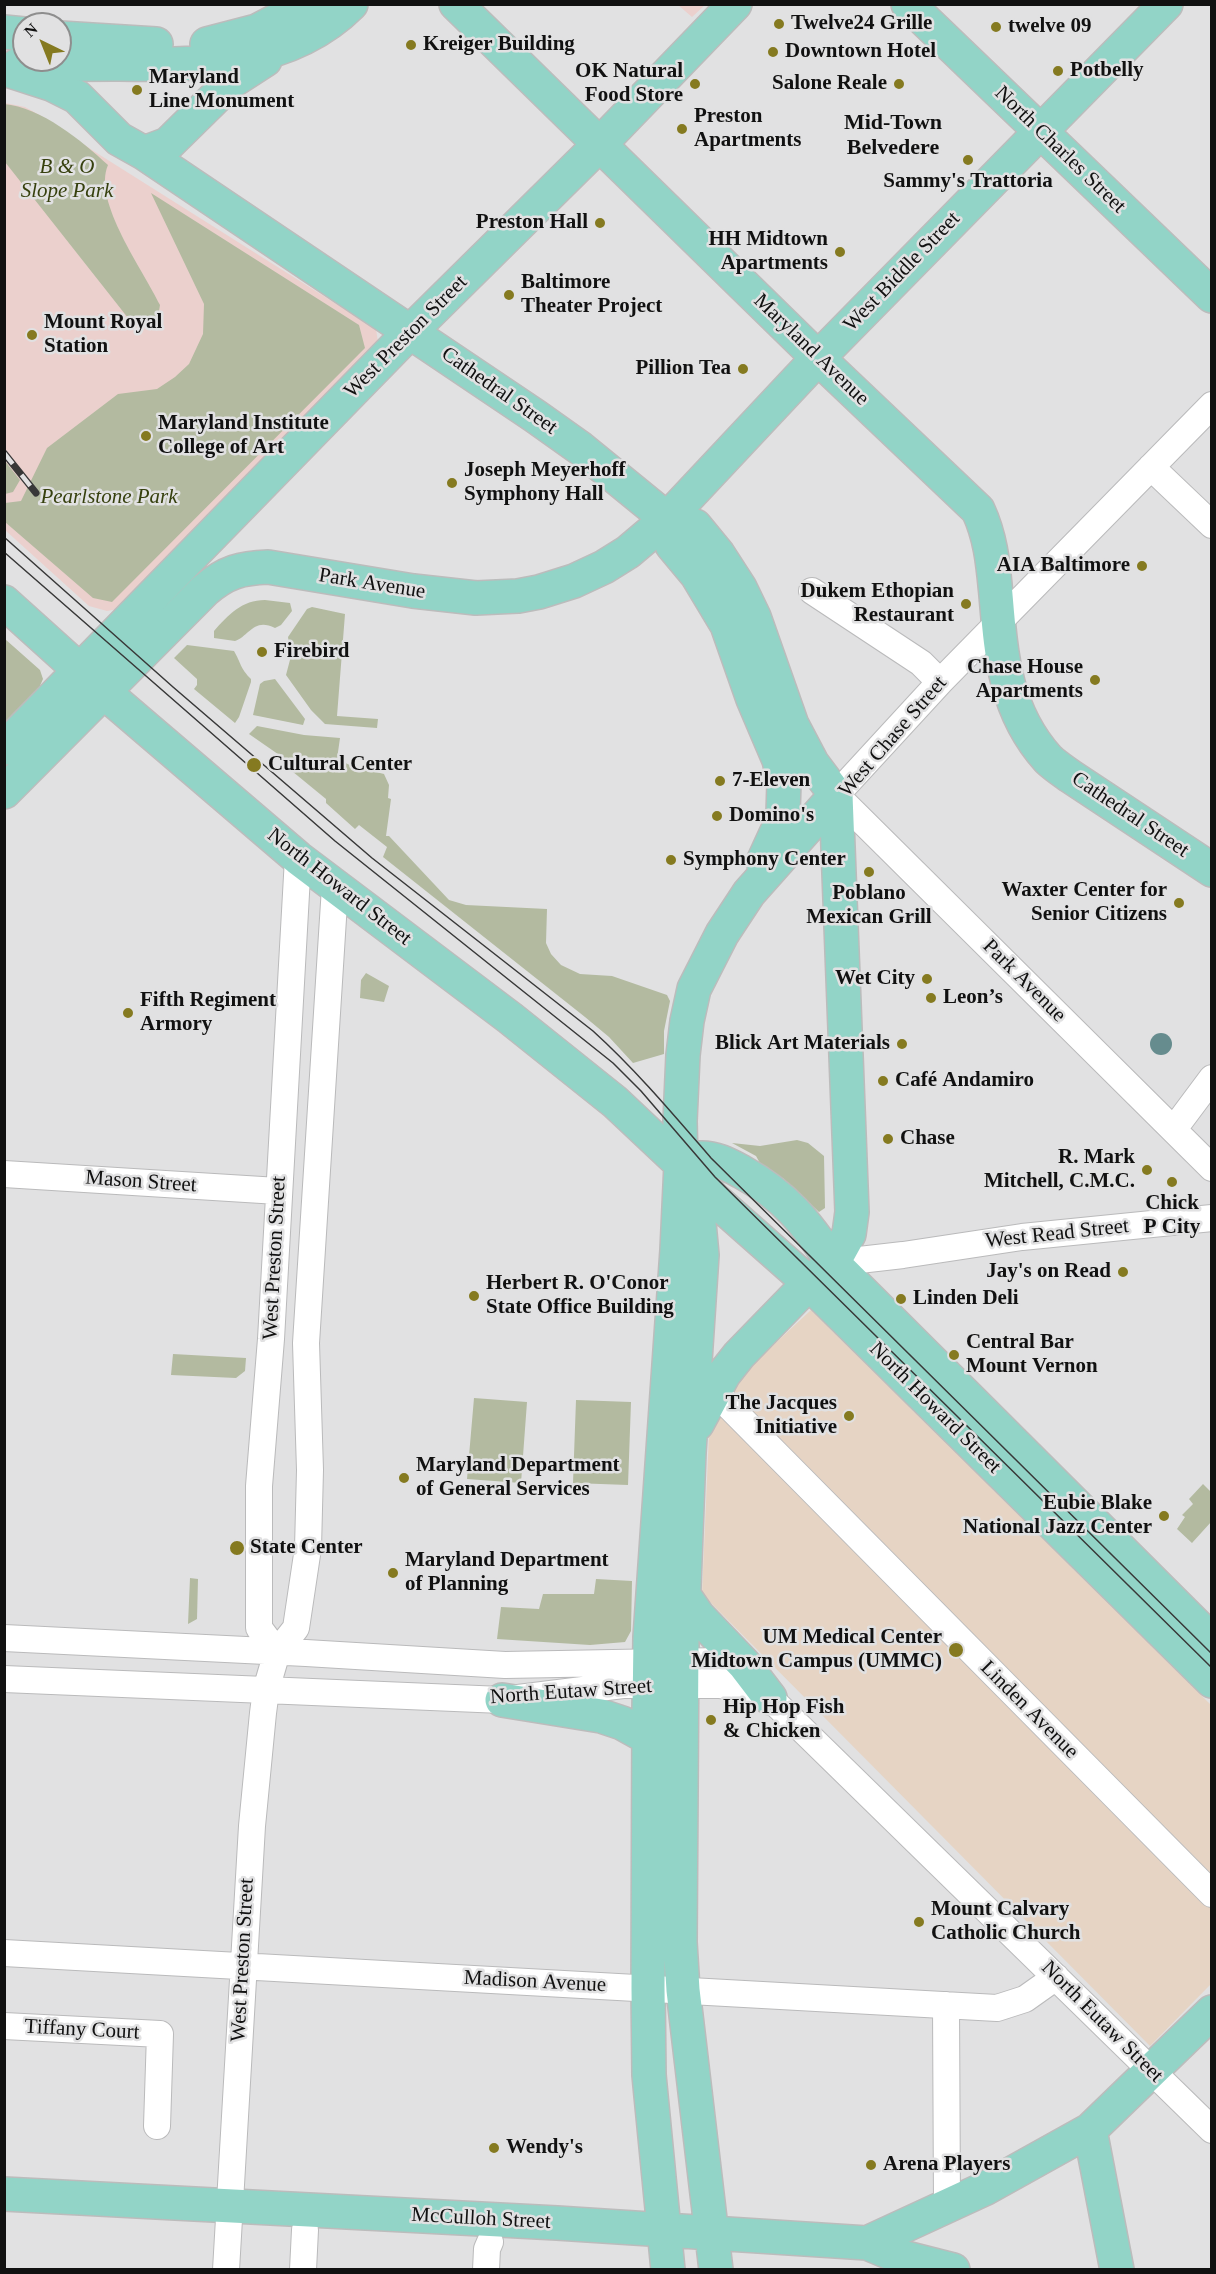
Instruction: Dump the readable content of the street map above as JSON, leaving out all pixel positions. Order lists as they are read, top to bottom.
{
  "streets": {
    "main road": [
      "North Charles Street",
      "West Biddle Street",
      "West Preston Street",
      "Maryland Avenue",
      "Cathedral Street",
      "Park Avenue",
      "West Chase Street",
      "North Howard Street",
      "McCulloh Street"
    ],
    "street": [
      "Mason Street",
      "West Read Street",
      "North Eutaw Street",
      "Linden Avenue",
      "Madison Avenue",
      "Tiffany Court"
    ]
  },
  "crossings": [
    ["North Charles Street", "West Biddle Street"],
    ["West Biddle Street", "Maryland Avenue"],
    ["West Biddle Street", "Cathedral Street"],
    ["West Biddle Street", "Park Avenue"],
    ["West Preston Street", "Maryland Avenue"],
    ["West Preston Street", "Cathedral Street"],
    ["West Preston Street", "North Howard Street"],
    ["West Preston Street", "Mason Street"],
    ["West Preston Street", "North Eutaw Street"],
    ["West Preston Street", "Madison Avenue"],
    ["West Preston Street", "McCulloh Street"],
    ["Maryland Avenue", "Cathedral Street"],
    ["Maryland Avenue", "West Chase Street"],
    ["Cathedral Street", "Park Avenue"],
    ["Park Avenue", "West Chase Street"],
    ["Park Avenue", "North Howard Street"],
    ["West Chase Street", "North Howard Street"],
    ["West Chase Street", "West Read Street"],
    ["North Howard Street", "West Read Street"],
    ["North Eutaw Street", "Madison Avenue"]
  ],
  "districts": ["Mid-Town Belvedere"],
  "parks": ["B & O Slope Park", "Pearlstone Park"],
  "places": [
    "Twelve24 Grille",
    "twelve 09",
    "Kreiger Building",
    "Downtown Hotel",
    "Potbelly",
    "OK Natural Food Store",
    "Salone Reale",
    "Maryland Line Monument",
    "Preston Apartments",
    "Sammy's Trattoria",
    "Preston Hall",
    "HH Midtown Apartments",
    "Baltimore Theater Project",
    "Mount Royal Station",
    "Pillion Tea",
    "Maryland Institute College of Art",
    "Joseph Meyerhoff Symphony Hall",
    "AIA Baltimore",
    "Dukem Ethopian Restaurant",
    "Firebird",
    "Chase House Apartments",
    "Cultural Center",
    "7-Eleven",
    "Domino's",
    "Symphony Center",
    "Poblano Mexican Grill",
    "Waxter Center for Senior Citizens",
    "Wet City",
    "Leon’s",
    "Fifth Regiment Armory",
    "Blick Art Materials",
    "Café Andamiro",
    "Chase",
    "R. Mark Mitchell, C.M.C.",
    "Chick P City",
    "Jay's on Read",
    "Herbert R. O'Conor State Office Building",
    "Linden Deli",
    "Central Bar Mount Vernon",
    "The Jacques Initiative",
    "Maryland Department of General Services",
    "Eubie Blake National Jazz Center",
    "State Center",
    "Maryland Department of Planning",
    "UM Medical Center Midtown Campus (UMMC)",
    "Hip Hop Fish & Chicken",
    "Mount Calvary Catholic Church",
    "Wendy's",
    "Arena Players"
  ],
  "north": "top left"
}
